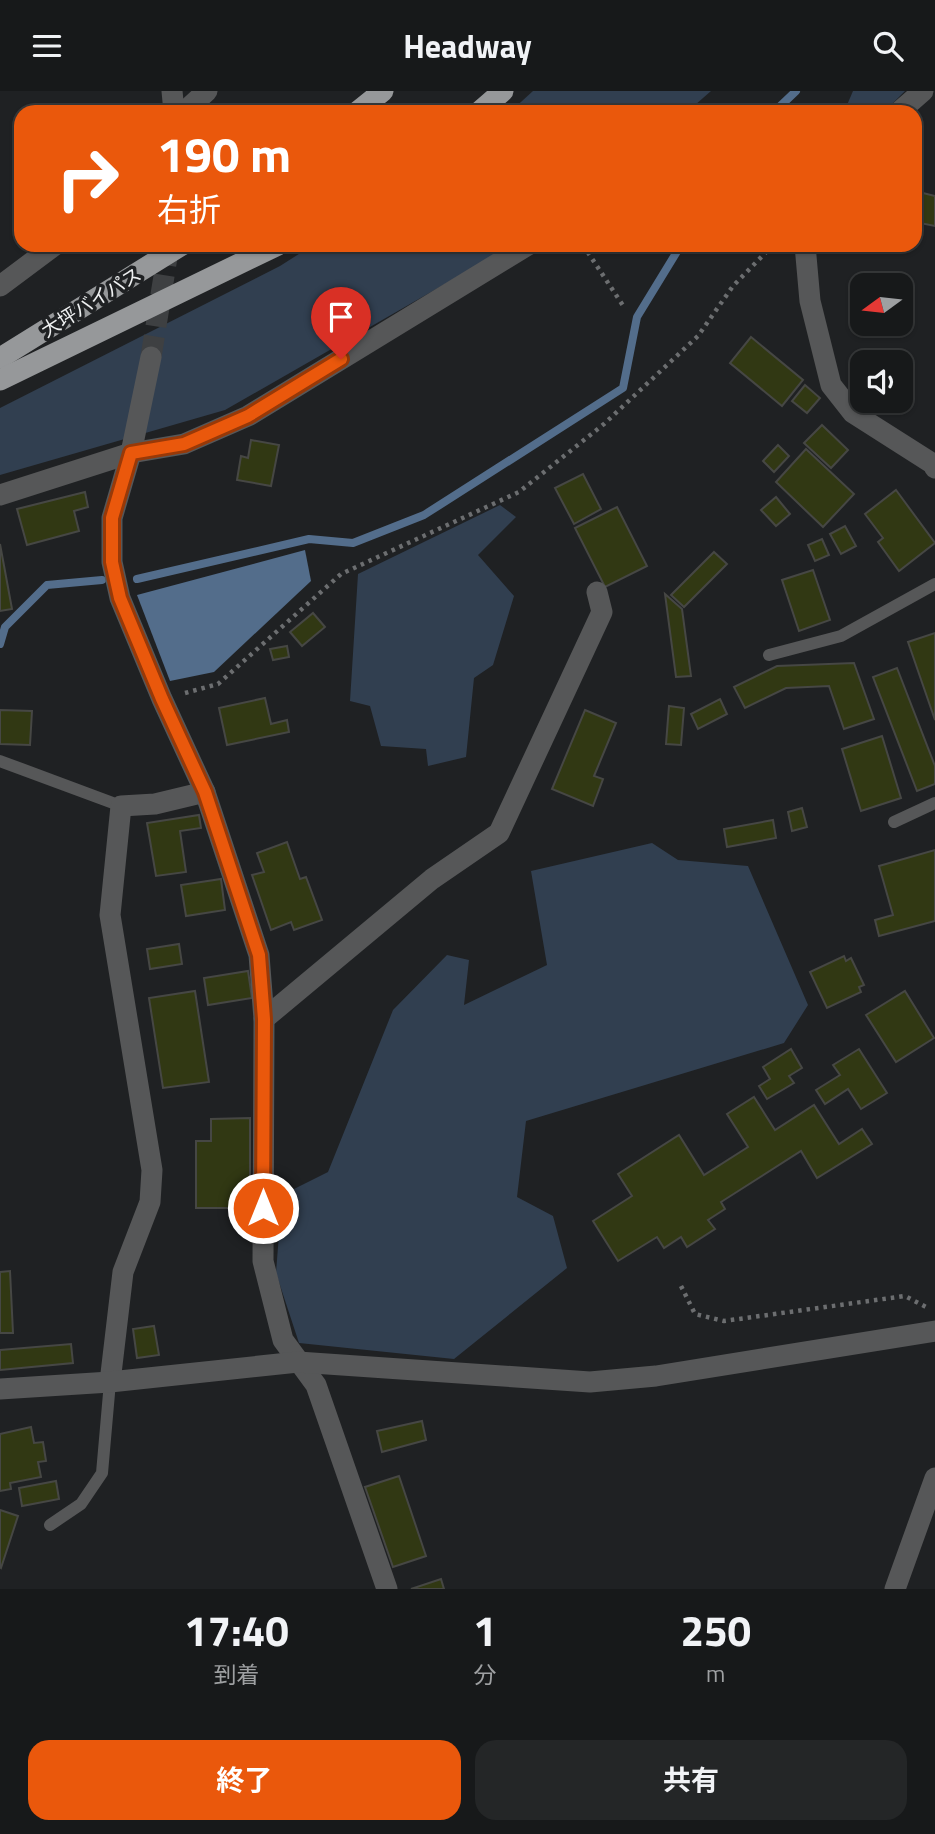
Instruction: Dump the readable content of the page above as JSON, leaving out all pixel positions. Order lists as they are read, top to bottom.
{
  "streets": {
    "highway": ["大坪バイパス"]
  },
  "north": "left",
  "page": {
    "header": "Headway",
    "turn": ["190 m", "右折"],
    "eta": [
      "17:40",
      "到着",
      "1",
      "分",
      "250",
      "m"
    ],
    "buttons": ["終了", "共有"]
  }
}
